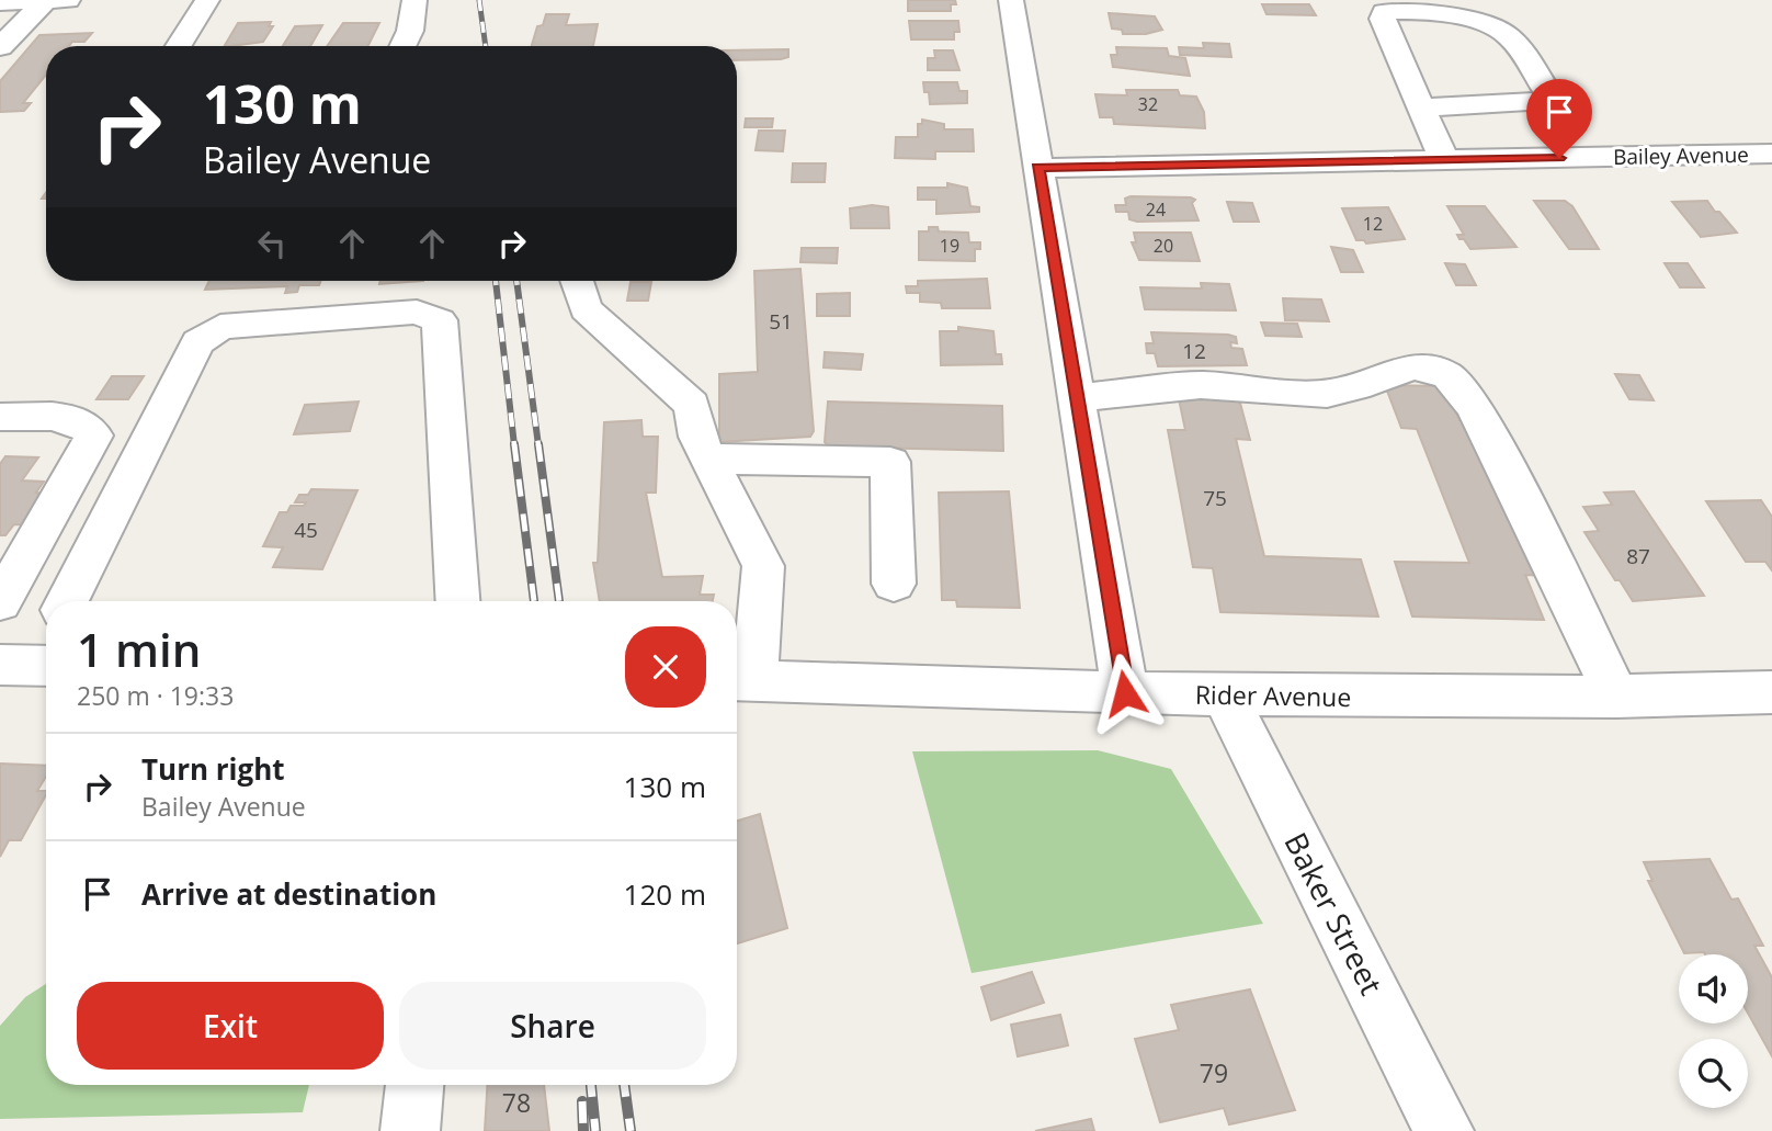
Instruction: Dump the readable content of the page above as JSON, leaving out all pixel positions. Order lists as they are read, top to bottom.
{
  "streets": {
    "street": ["Bailey Avenue", "Rider Avenue", "Baker Street"]
  },
  "crossings": [
    ["Rider Avenue", "Baker Street"]
  ],
  "house_numbers": [
    "32",
    "24",
    "12",
    "19",
    "20",
    "51",
    "12",
    "75",
    "45",
    "87",
    "79",
    "78"
  ],
  "page": {
    "turn": ["130 m", "Bailey Avenue"],
    "heading": ["1 min", "250 m · 19:33"],
    "list": [
      {
        "name": "Turn right",
        "note": "Bailey Avenue",
        "value": "130 m"
      },
      {
        "name": "Arrive at destination",
        "value": "120 m"
      }
    ],
    "buttons": ["Exit", "Share"]
  }
}
